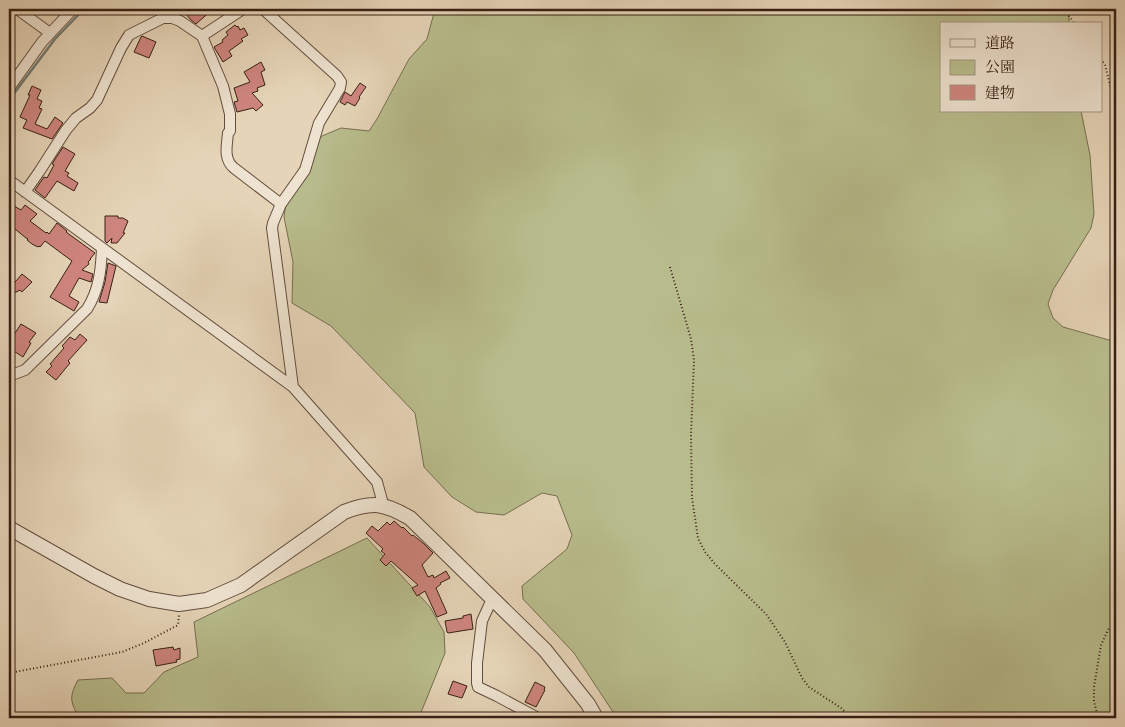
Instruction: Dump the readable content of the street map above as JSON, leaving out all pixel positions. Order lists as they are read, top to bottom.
{
  "legend": ["道路", "公園", "建物"]
}
